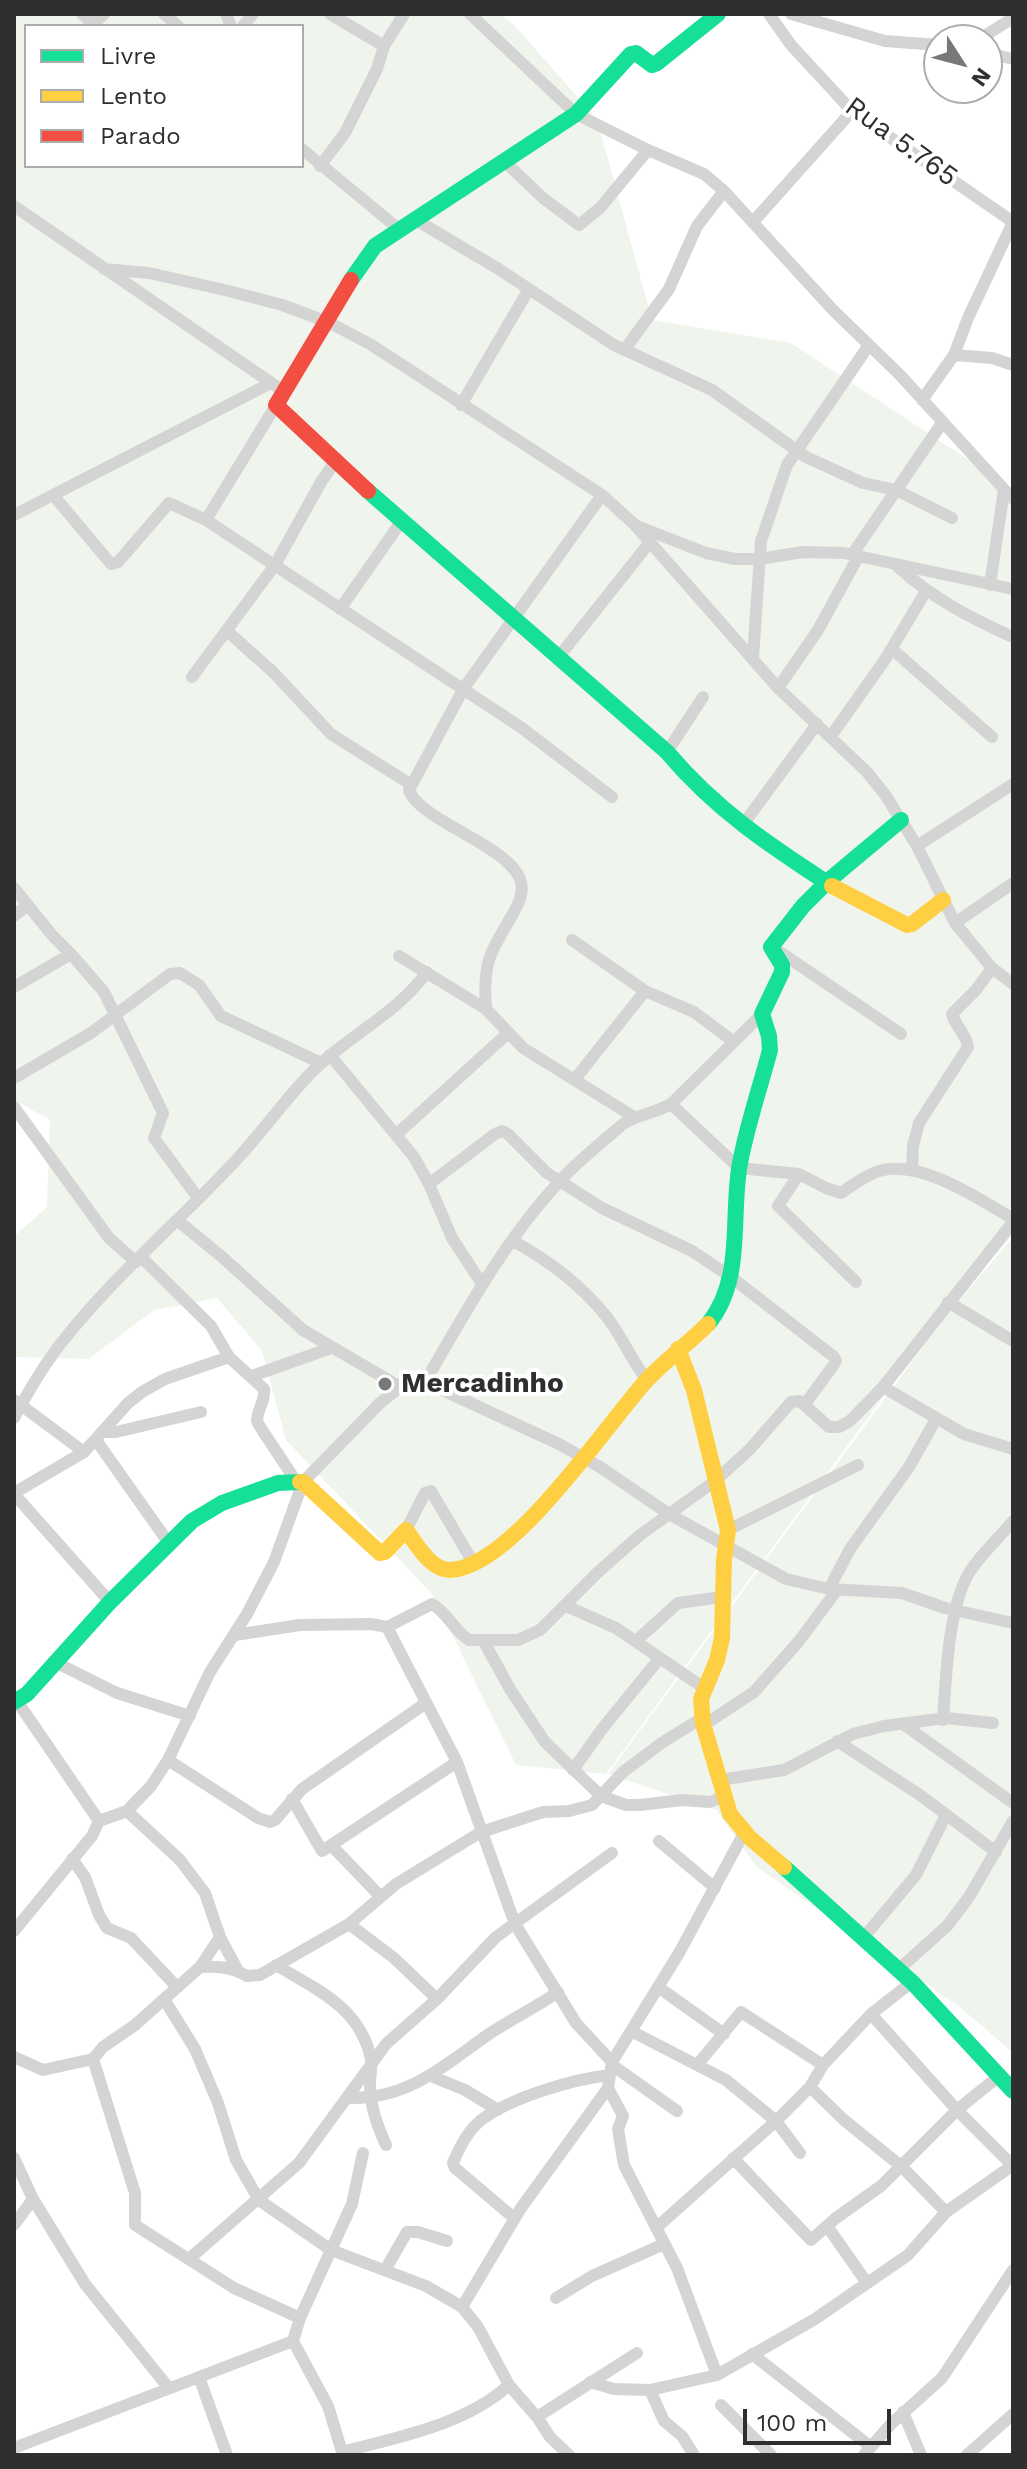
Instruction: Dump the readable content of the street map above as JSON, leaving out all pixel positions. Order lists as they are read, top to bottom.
{
  "streets": {
    "street": ["Rua 5.765"]
  },
  "places": ["Mercadinho"],
  "legend": ["Livre", "Lento", "Parado"],
  "scale_bar": "100 m",
  "north": "bottom right"
}
